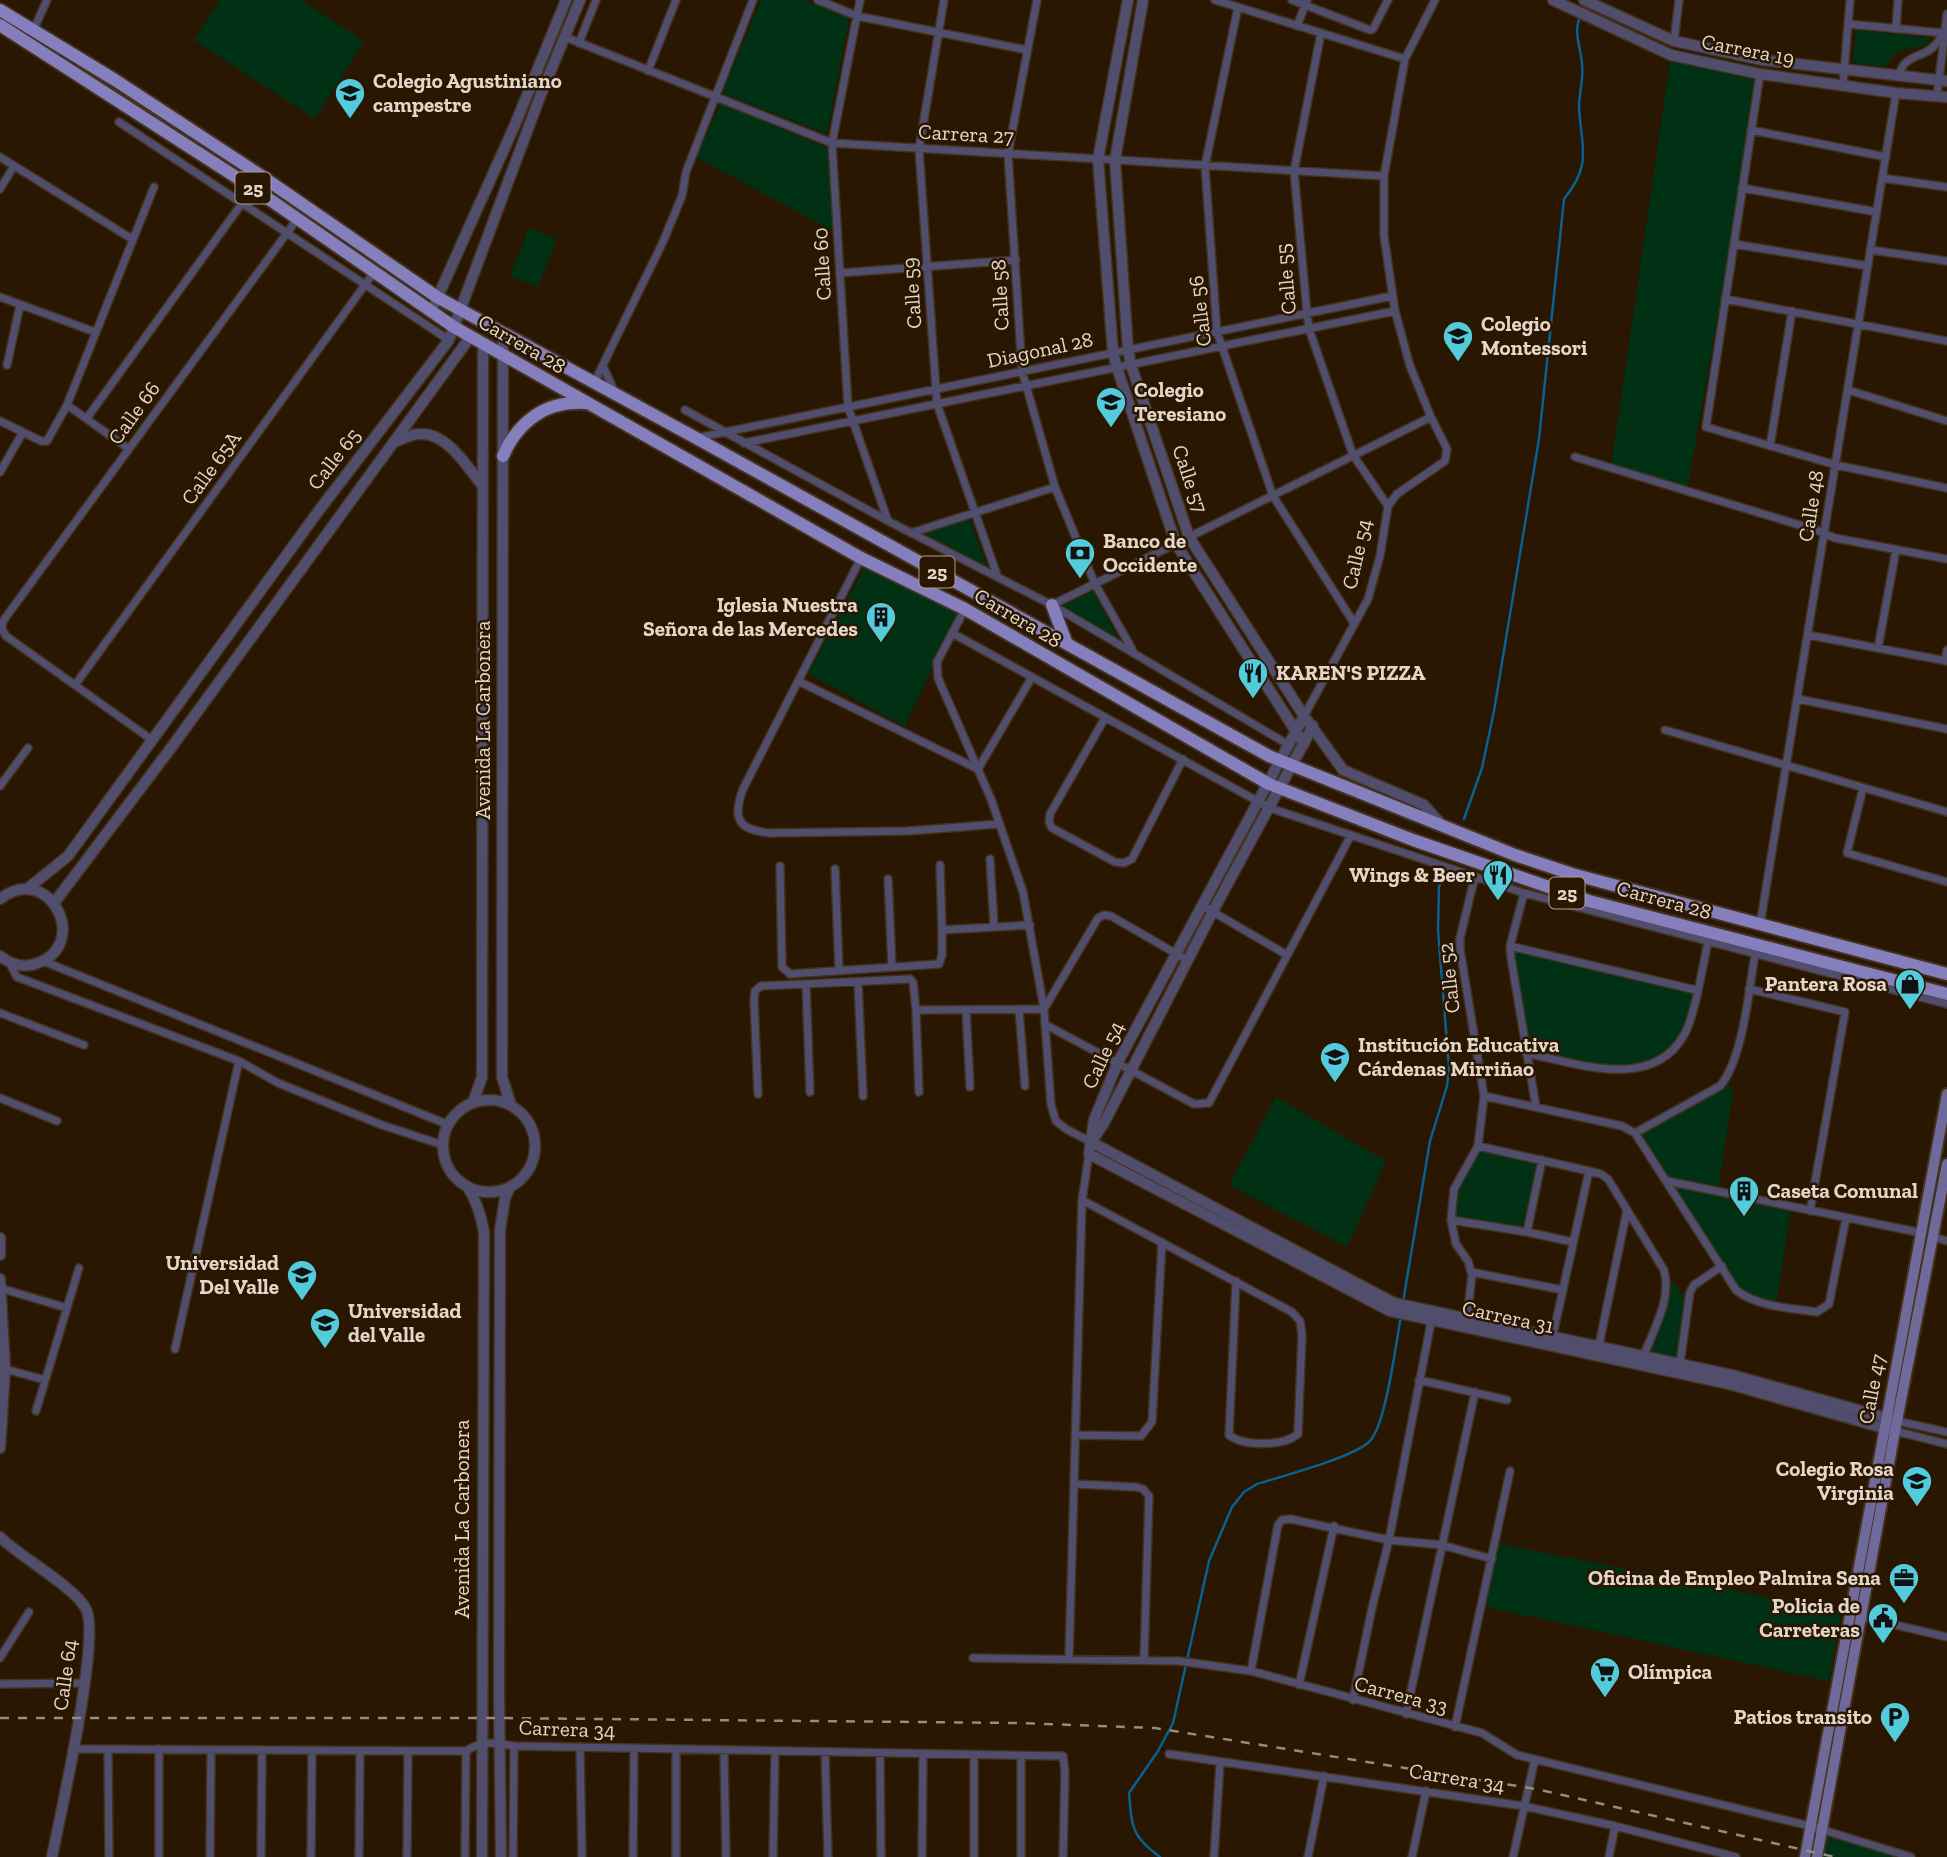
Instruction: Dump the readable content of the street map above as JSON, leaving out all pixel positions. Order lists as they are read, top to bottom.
{
  "streets": {
    "main road": ["25", "Carrera 28", "Calle 47"],
    "street": [
      "Carrera 19",
      "Carrera 27",
      "Calle 60",
      "Calle 55",
      "Calle 59",
      "Calle 58",
      "Calle 56",
      "Diagonal 28",
      "Calle 66",
      "Calle 65",
      "Calle 65A",
      "Calle 57",
      "Calle 48",
      "Calle 54",
      "Avenida La Carbonera",
      "Calle 52",
      "Carrera 31",
      "Calle 64",
      "Carrera 33",
      "Carrera 34"
    ]
  },
  "crossings": [
    ["Carrera 19", "Calle 48"],
    ["Carrera 27", "Calle 60"],
    ["Carrera 27", "Calle 55"],
    ["Carrera 27", "Calle 59"],
    ["Carrera 27", "Calle 58"],
    ["Carrera 27", "Calle 56"],
    ["Carrera 27", "Calle 65"],
    ["Carrera 27", "Calle 57"],
    ["Carrera 27", "Calle 54"],
    ["Calle 60", "Carrera 28"],
    ["Calle 60", "Diagonal 28"],
    ["Calle 55", "Diagonal 28"],
    ["Calle 55", "Calle 54"],
    ["Calle 59", "Carrera 28"],
    ["Calle 59", "Diagonal 28"],
    ["Calle 58", "Carrera 28"],
    ["Calle 58", "Diagonal 28"],
    ["Calle 56", "Diagonal 28"],
    ["Calle 56", "Calle 54"],
    ["Carrera 28", "Diagonal 28"],
    ["Carrera 28", "Calle 66"],
    ["Carrera 28", "Calle 65"],
    ["Carrera 28", "Calle 65A"],
    ["Carrera 28", "Calle 57"],
    ["Carrera 28", "Calle 48"],
    ["Carrera 28", "Calle 54"],
    ["Carrera 28", "Avenida La Carbonera"],
    ["Carrera 28", "Calle 52"],
    ["Diagonal 28", "Calle 57"],
    ["Diagonal 28", "Calle 54"],
    ["Calle 66", "Calle 65A"],
    ["Calle 57", "Calle 54"],
    ["Calle 54", "Carrera 31"],
    ["Calle 54", "Carrera 33"],
    ["Avenida La Carbonera", "Carrera 34"],
    ["Carrera 31", "Calle 47"],
    ["Calle 47", "Carrera 33"]
  ],
  "places": {
    "school or university": [
      "Colegio Agustiniano campestre",
      "Colegio Montessori",
      "Colegio Teresiano",
      "Institución Educativa Cárdenas Mirriñao",
      "Universidad Del Valle",
      "Universidad del Valle",
      "Colegio Rosa Virginia"
    ],
    "bank": ["Banco de Occidente"],
    "building": ["Iglesia Nuestra Señora de las Mercedes", "Caseta Comunal"],
    "restaurant": ["KAREN'S PIZZA", "Wings & Beer"],
    "shop": ["Pantera Rosa"],
    "office": ["Oficina de Empleo Palmira Sena"],
    "public building": ["Policia de Carreteras"],
    "supermarket": ["Olímpica"],
    "parking": ["Patios transito"]
  }
}
